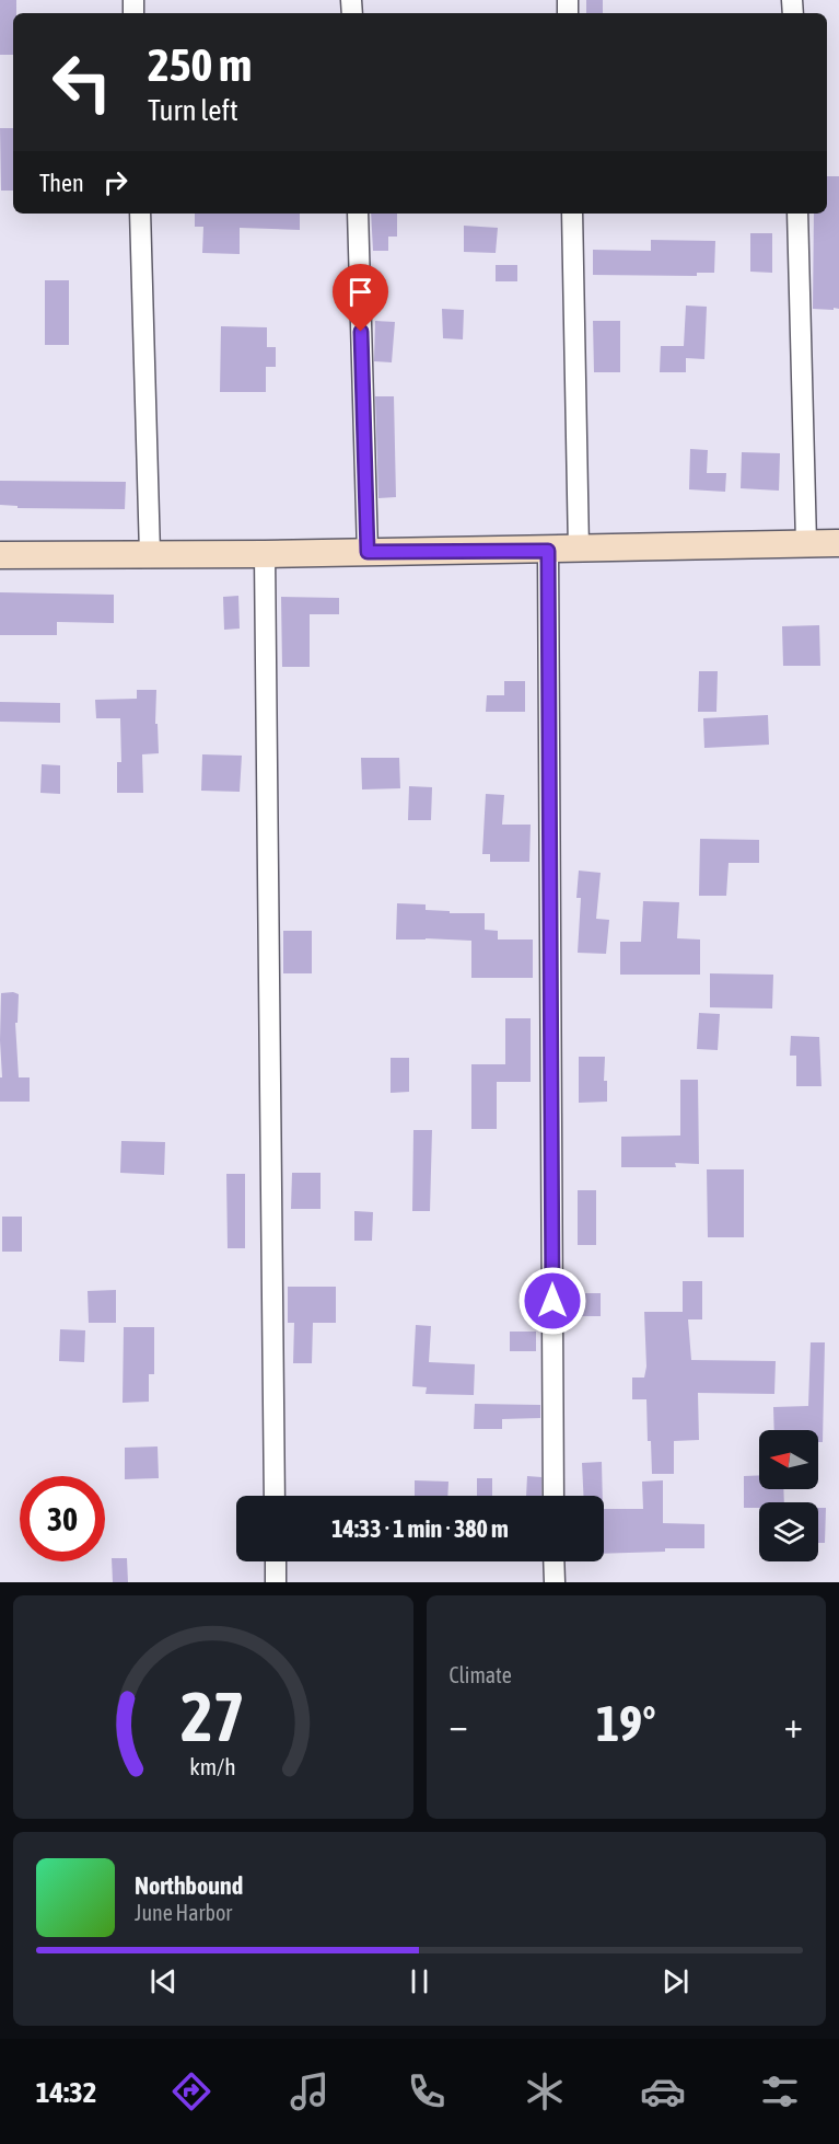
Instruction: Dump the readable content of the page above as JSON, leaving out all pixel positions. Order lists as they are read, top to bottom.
{
  "north": "left",
  "page": {
    "turn": ["250 m", "Turn left"],
    "then": "Then",
    "limit": "30",
    "trip": "14:33 · 1 min · 380 m",
    "tile": "Climate",
    "heat": ["−", "19°", "+"],
    "song": ["Northbound", "June Harbor"],
    "tabs": "14:32",
    "gauge": ["27", "km/h"]
  }
}
